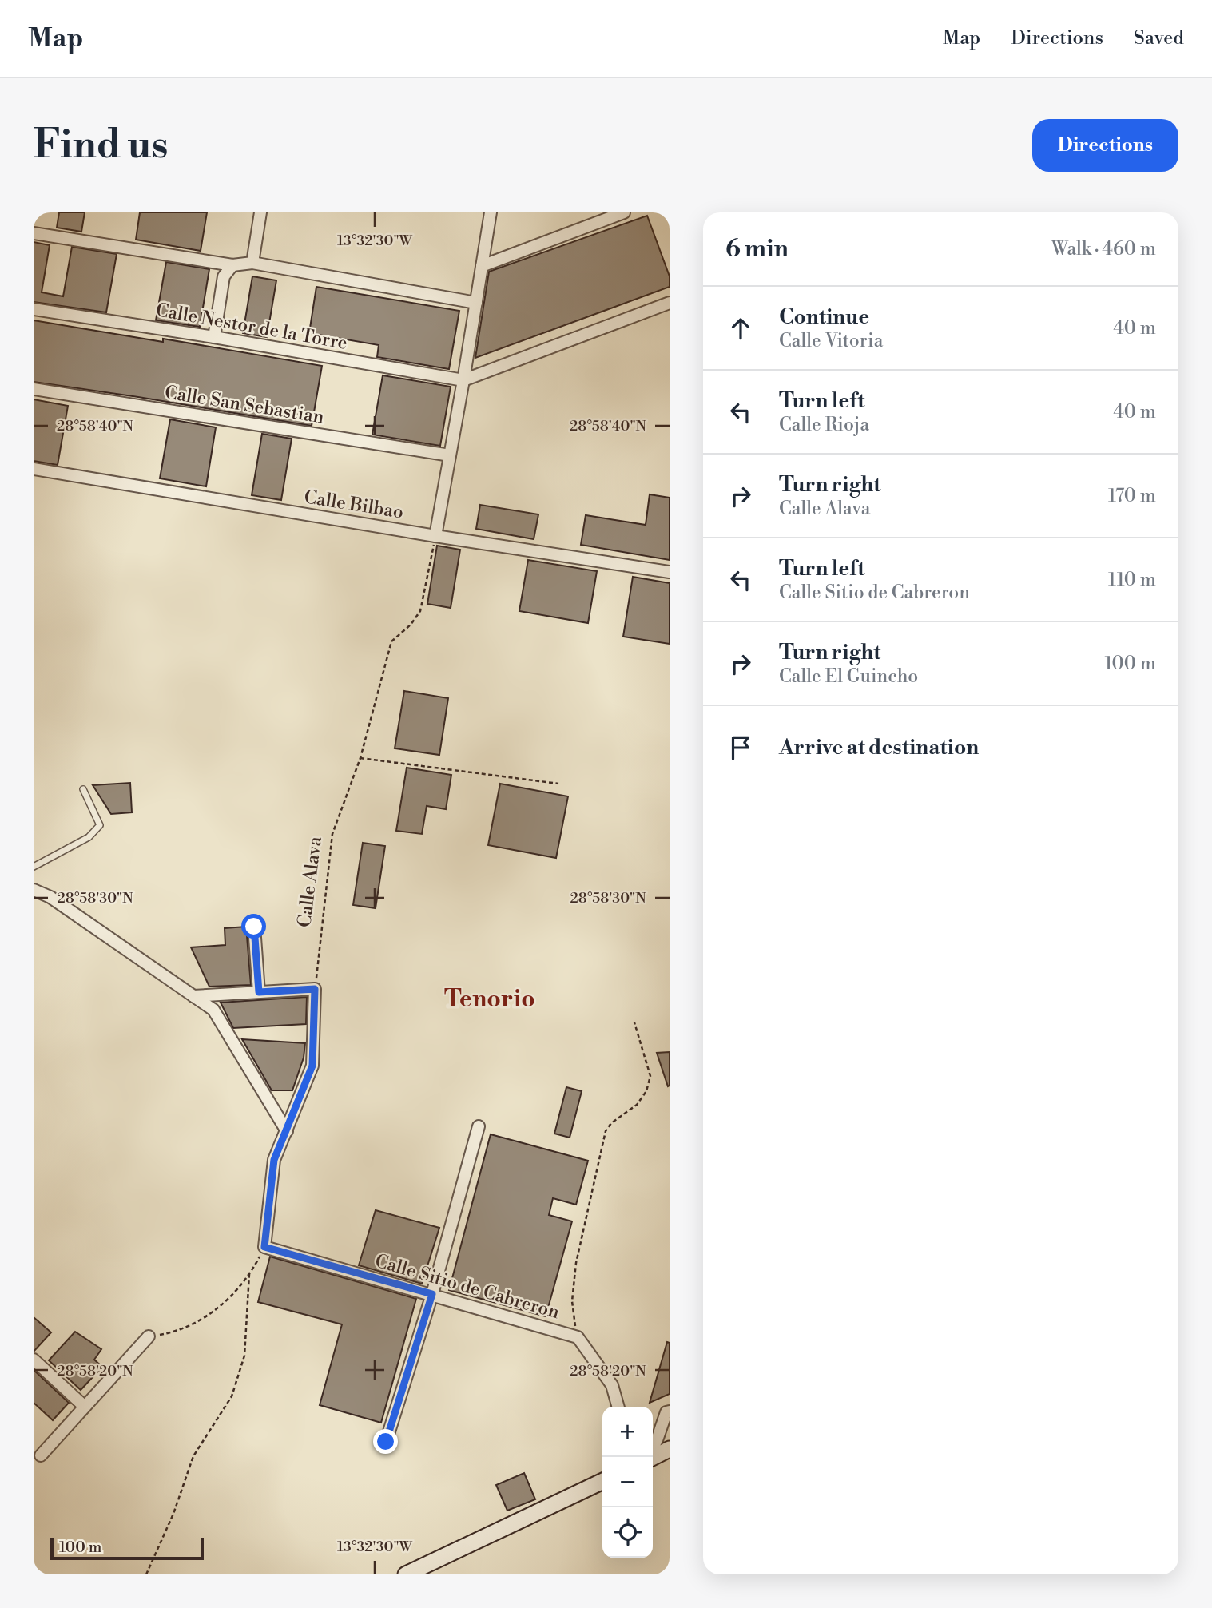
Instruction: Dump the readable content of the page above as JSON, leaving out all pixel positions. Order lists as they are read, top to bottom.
{
  "streets": {
    "street": [
      "Calle Nestor de la Torre",
      "Calle San Sebastian",
      "Calle Bilbao",
      "Calle Sitio de Cabreron"
    ],
    "path": ["Calle Alava"]
  },
  "crossings": [
    ["Calle Bilbao", "Calle Alava"]
  ],
  "districts": ["Tenorio"],
  "scale_bar": "100 m",
  "page": {
    "header": "Map",
    "nav": ["Map", "Directions", "Saved"],
    "buttons": "Directions",
    "title": "Find us",
    "heading": ["6 min", "Walk · 460 m"],
    "list": [
      ["Continue", "Calle Vitoria", "40 m"],
      ["Turn left", "Calle Rioja", "40 m"],
      ["Turn right", "Calle Alava", "170 m"],
      ["Turn left", "Calle Sitio de Cabreron", "110 m"],
      ["Turn right", "Calle El Guincho", "100 m"],
      "Arrive at destination"
    ],
    "map_buttons": ["+", "−"],
    "scale": "100 m"
  },
  "coordinates": [
    "13°32'30\"W",
    "28°58'40\"N",
    "28°58'30\"N",
    "28°58'20\"N"
  ]
}
